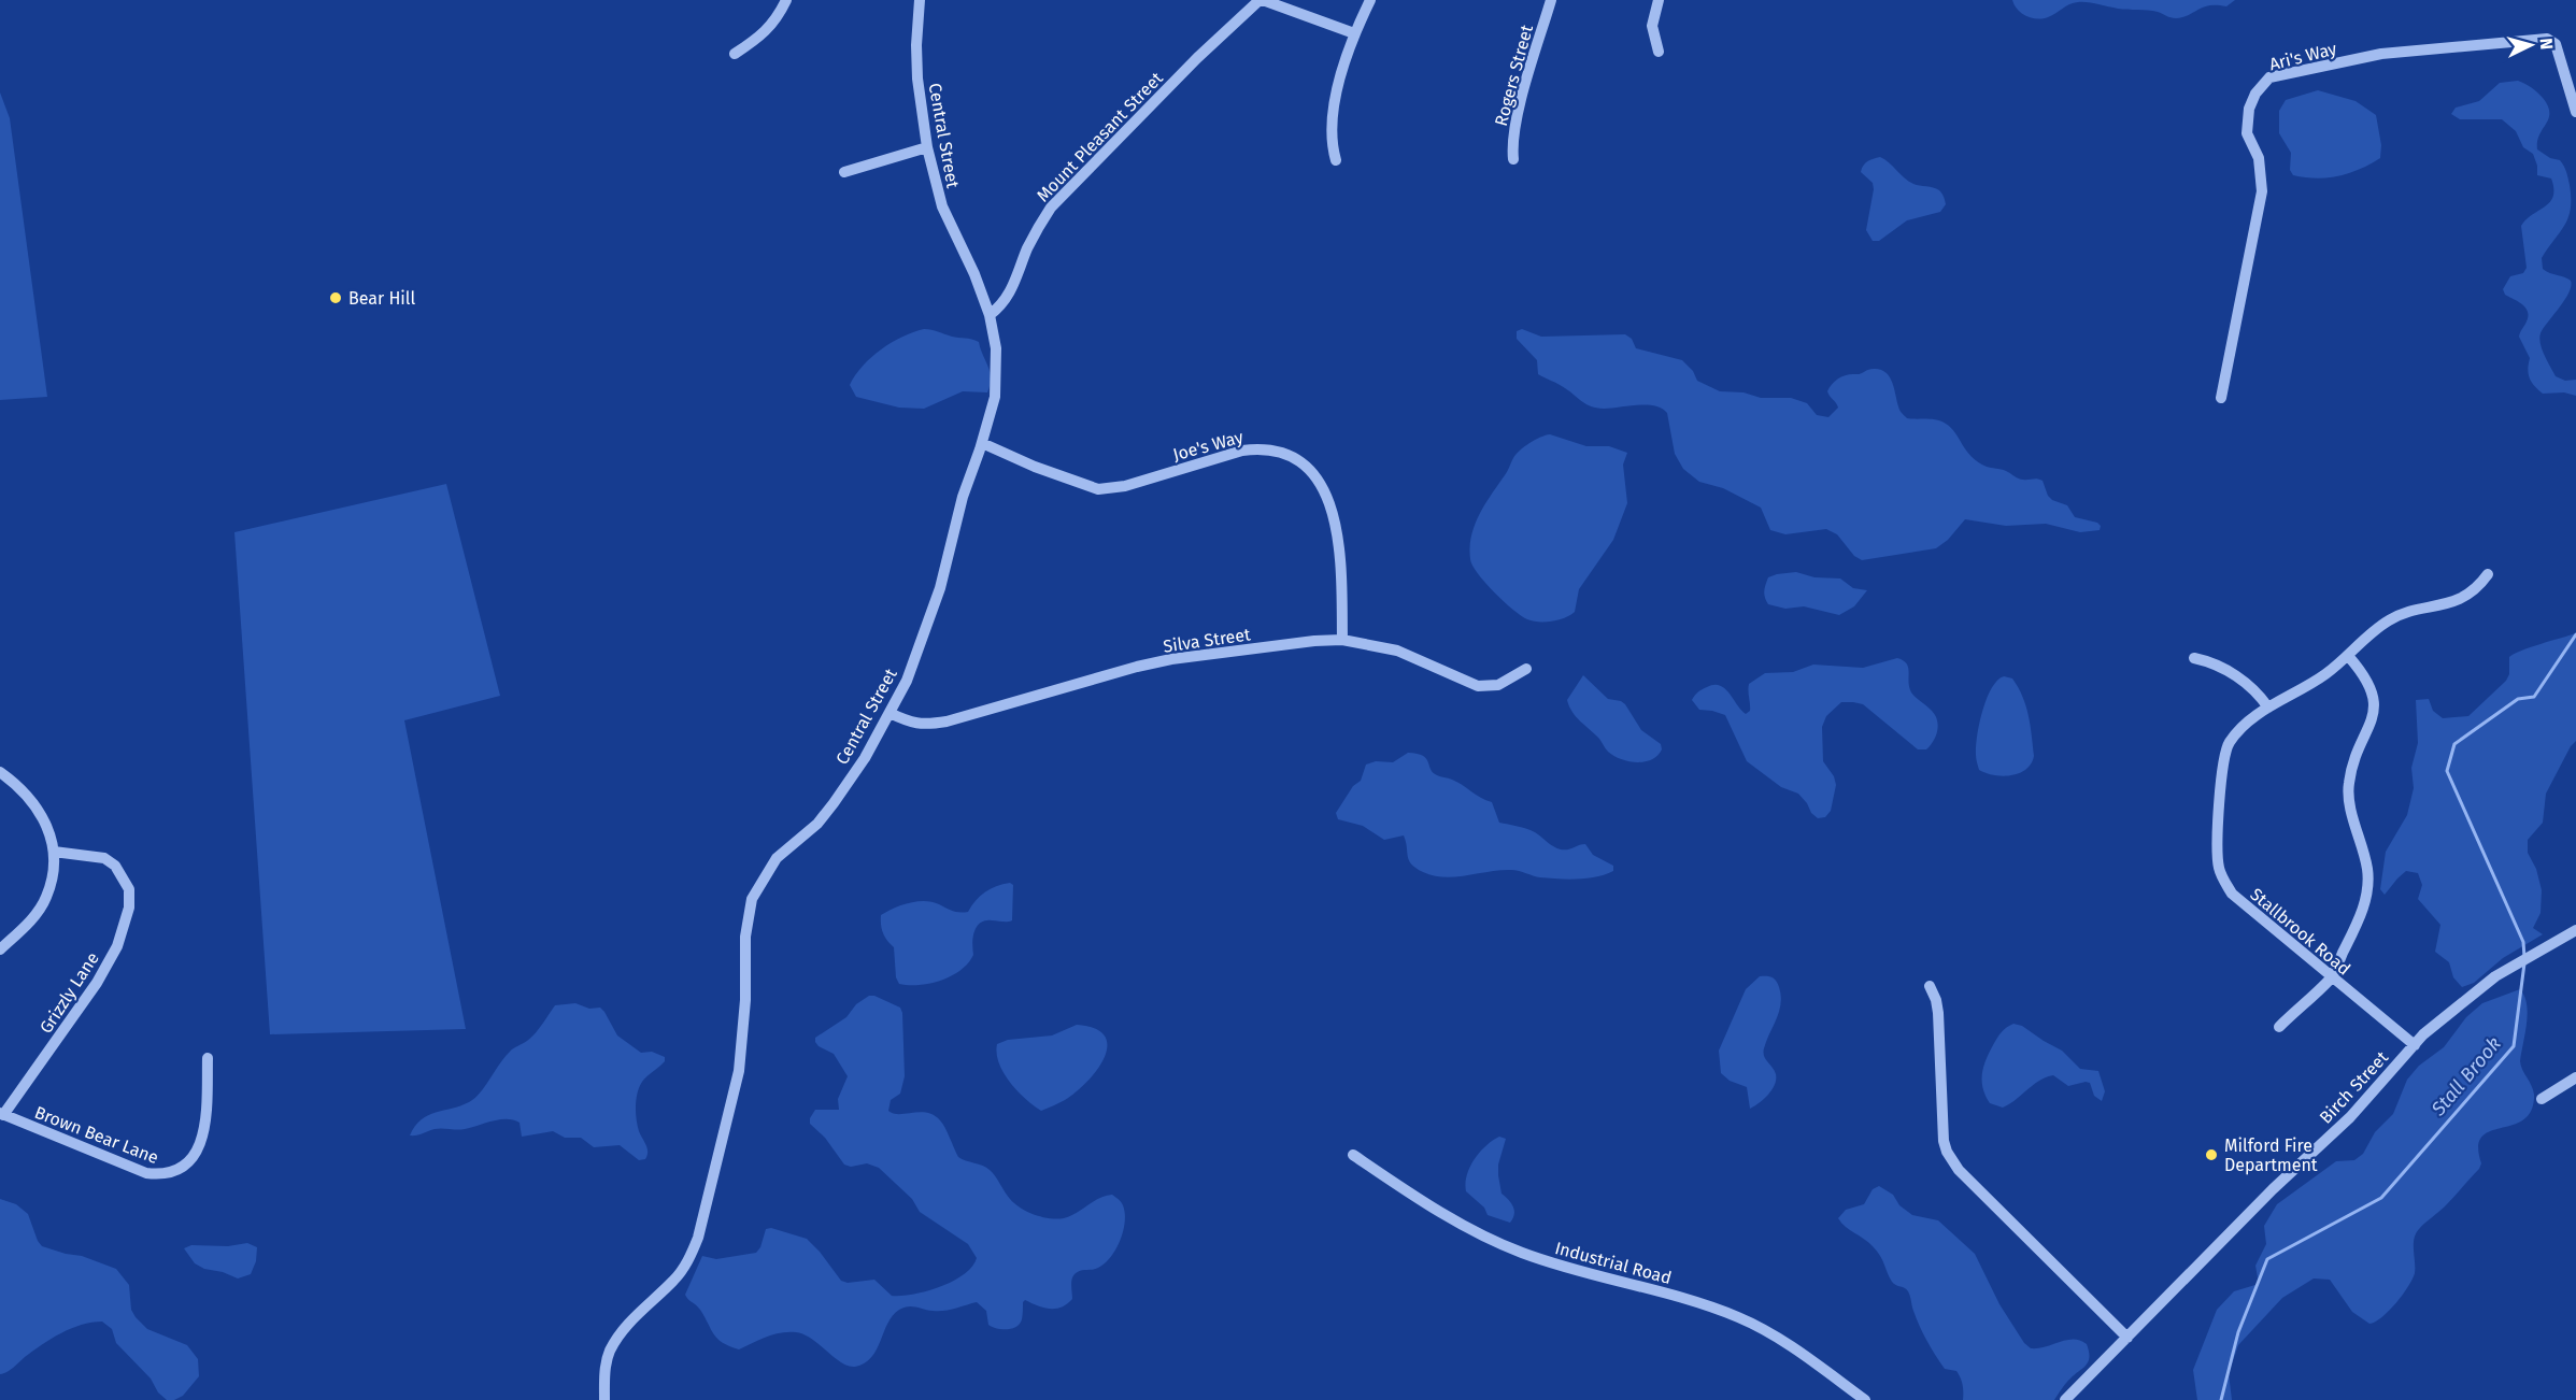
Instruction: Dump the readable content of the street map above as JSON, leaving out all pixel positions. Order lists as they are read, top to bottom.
{
  "streets": {
    "street": [
      "Ari's Way",
      "Rogers Street",
      "Central Street",
      "Mount Pleasant Street",
      "Joe's Way",
      "Silva Street",
      "Stallbrook Road",
      "Grizzly Lane",
      "Birch Street",
      "Brown Bear Lane",
      "Industrial Road"
    ]
  },
  "crossings": [
    ["Central Street", "Mount Pleasant Street"],
    ["Central Street", "Joe's Way"],
    ["Central Street", "Silva Street"],
    ["Joe's Way", "Silva Street"],
    ["Stallbrook Road", "Birch Street"],
    ["Grizzly Lane", "Brown Bear Lane"]
  ],
  "water": ["Stall Brook"],
  "places": ["Bear Hill", "Milford Fire Department"],
  "north": "right"
}
